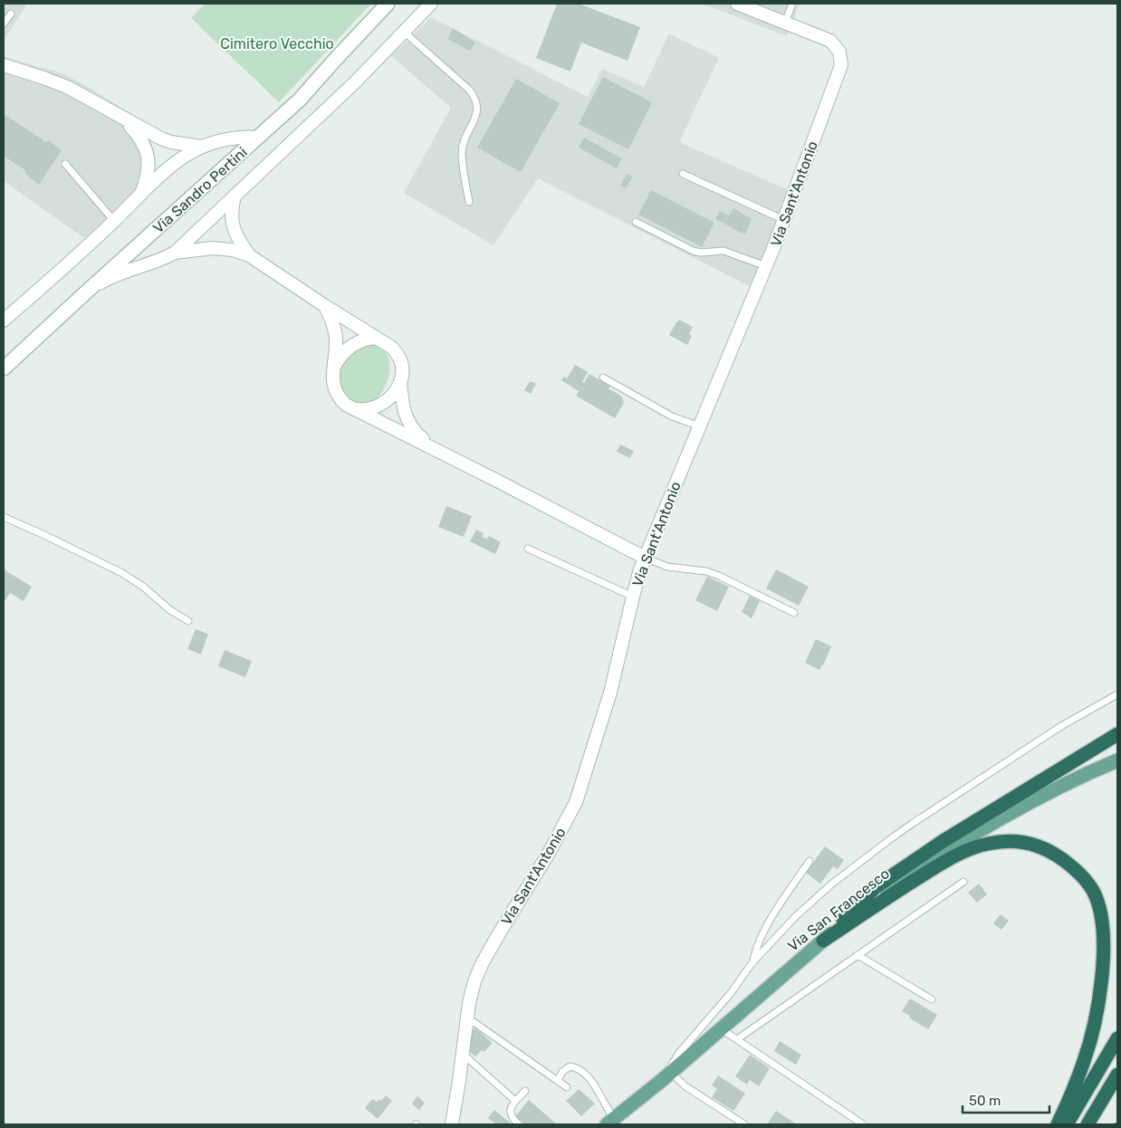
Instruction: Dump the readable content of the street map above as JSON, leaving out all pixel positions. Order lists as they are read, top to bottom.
{
  "streets": {
    "main road": ["Via Sandro Pertini", "Via San Francesco"],
    "street": ["Via Sant'Antonio"]
  },
  "parks": ["Cimitero Vecchio"],
  "scale_bar": "50 m"
}
